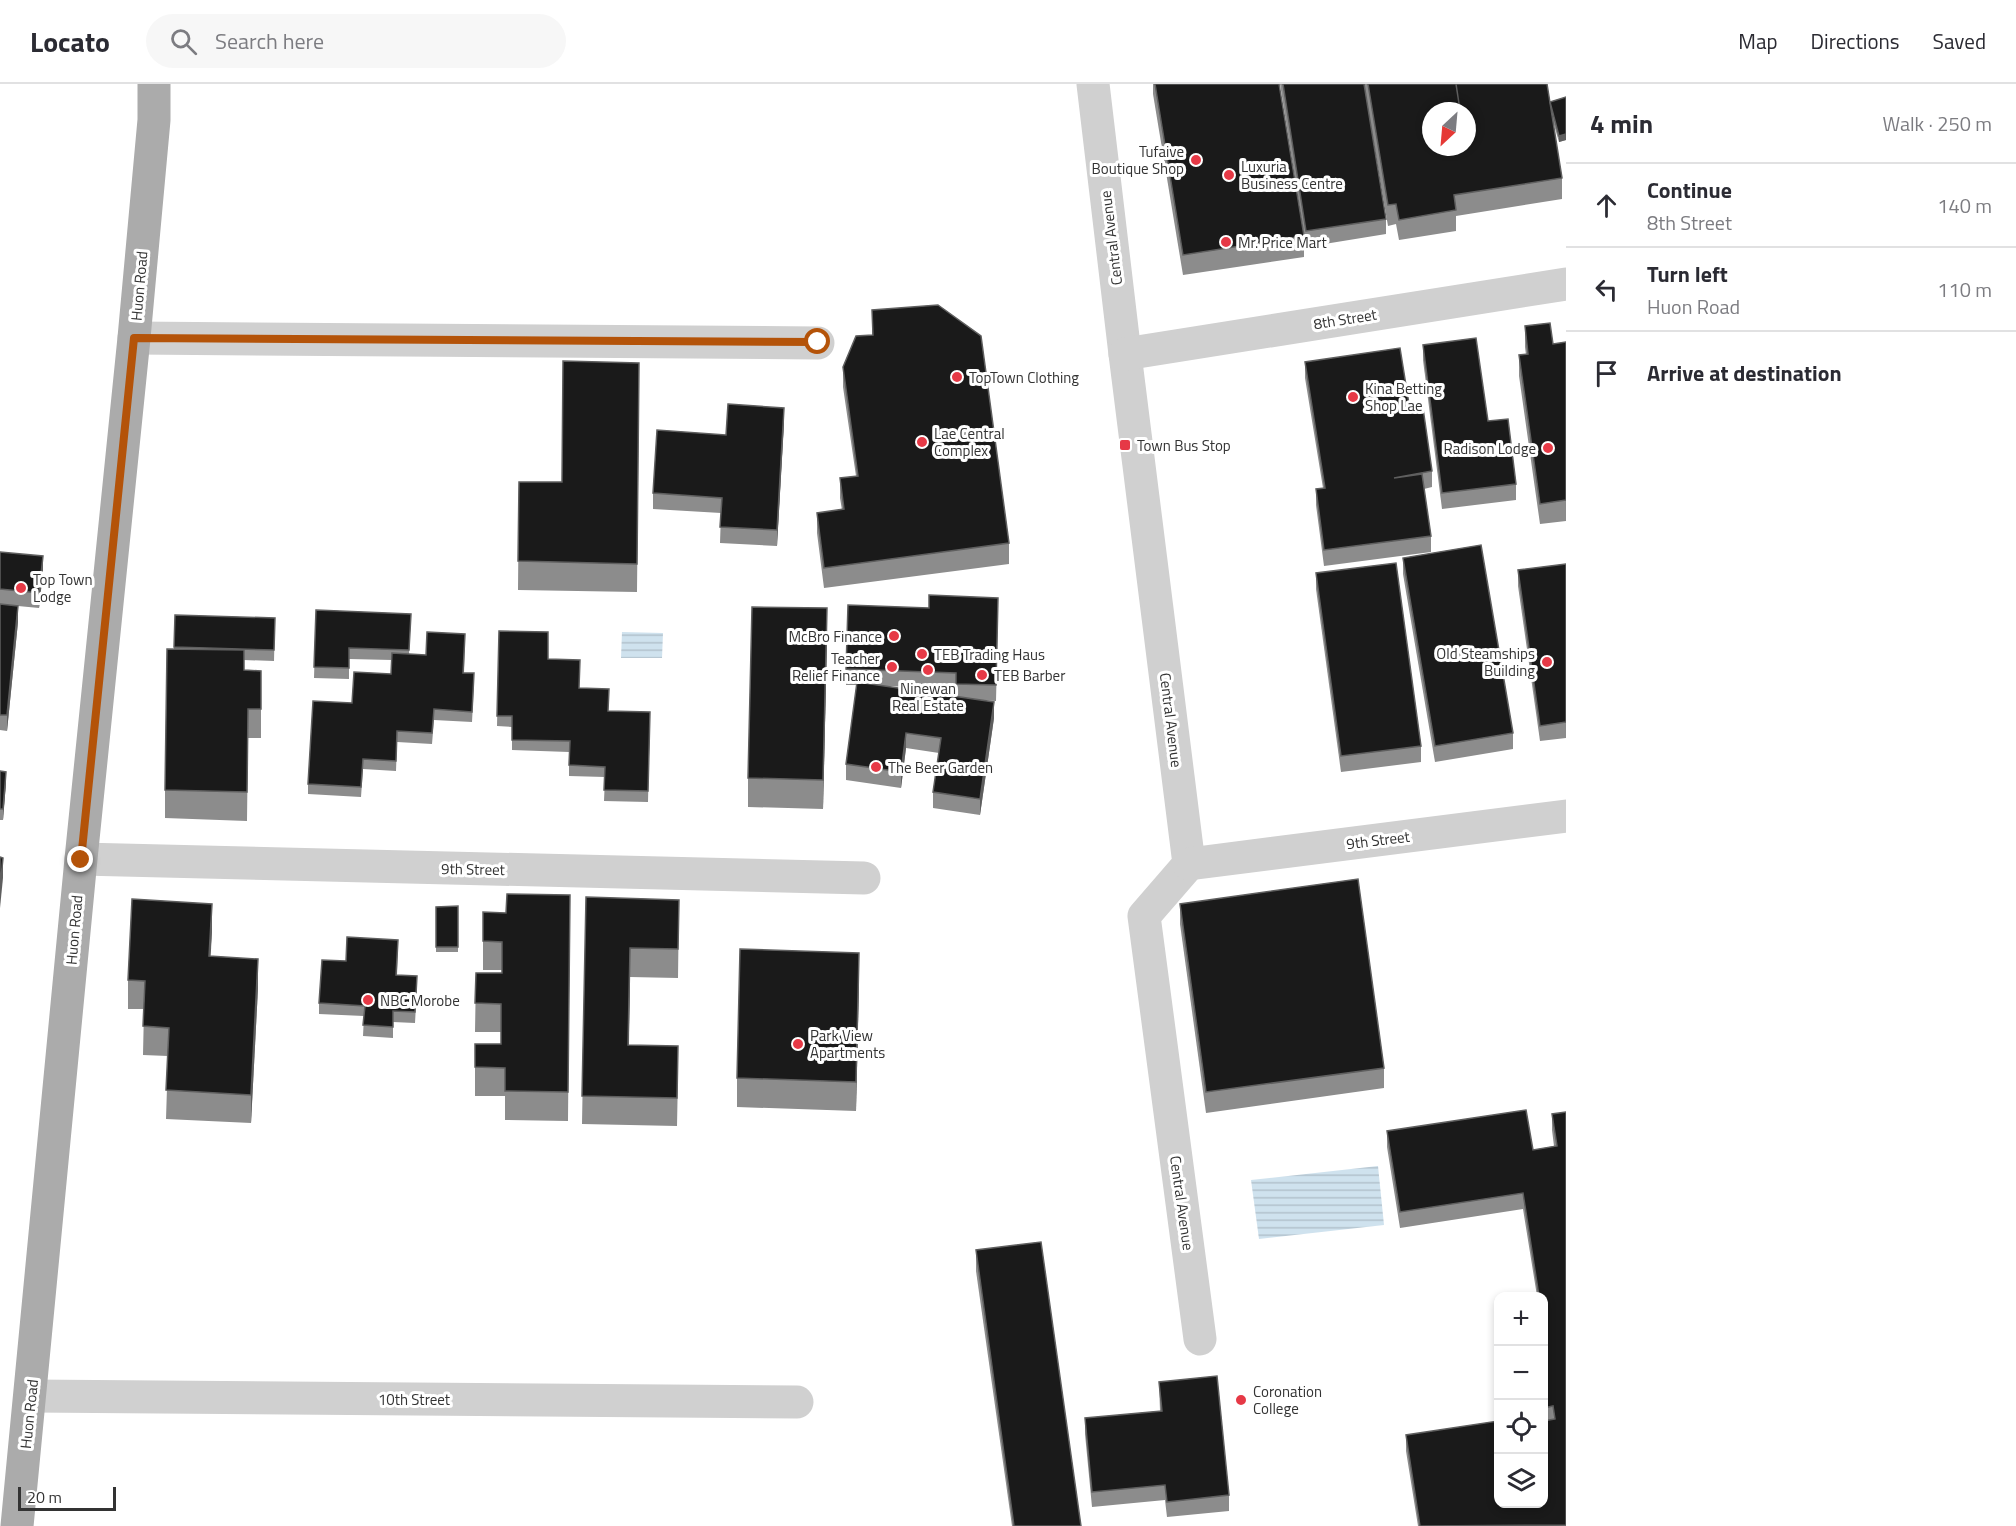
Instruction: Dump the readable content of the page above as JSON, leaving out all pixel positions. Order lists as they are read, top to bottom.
{
  "streets": {
    "main road": ["Huon Road"],
    "street": [
      "Central Avenue",
      "8th Street",
      "9th Street",
      "10th Street"
    ]
  },
  "crossings": [
    ["Central Avenue", "8th Street"],
    ["Central Avenue", "9th Street"],
    ["Huon Road", "9th Street"],
    ["Huon Road", "10th Street"]
  ],
  "places": {
    "other": [
      "Tufaive Boutique Shop",
      "Luxuria Business Centre",
      "Mr. Price Mart",
      "TopTown Clothing",
      "Kina Betting Shop Lae",
      "Lae Central Complex",
      "Radison Lodge",
      "Top Town Lodge",
      "McBro Finance",
      "TEB Trading Haus",
      "Old Steamships Building",
      "Teacher Relief Finance",
      "Ninewan Real Estate",
      "TEB Barber",
      "The Beer Garden",
      "NBC Morobe",
      "Park View Apartments",
      "Coronation College"
    ],
    "transit": ["Town Bus Stop"]
  },
  "scale_bar": "20 m",
  "north": "bottom left",
  "page": {
    "header": "Locato",
    "search": "Search here",
    "nav": ["Map", "Directions", "Saved"],
    "heading": ["4 min", "Walk · 250 m"],
    "list": [
      ["Continue", "8th Street", "140 m"],
      ["Turn left", "Huon Road", "110 m"],
      "Arrive at destination"
    ],
    "map_buttons": ["+", "−"],
    "scale": "20 m"
  }
}
